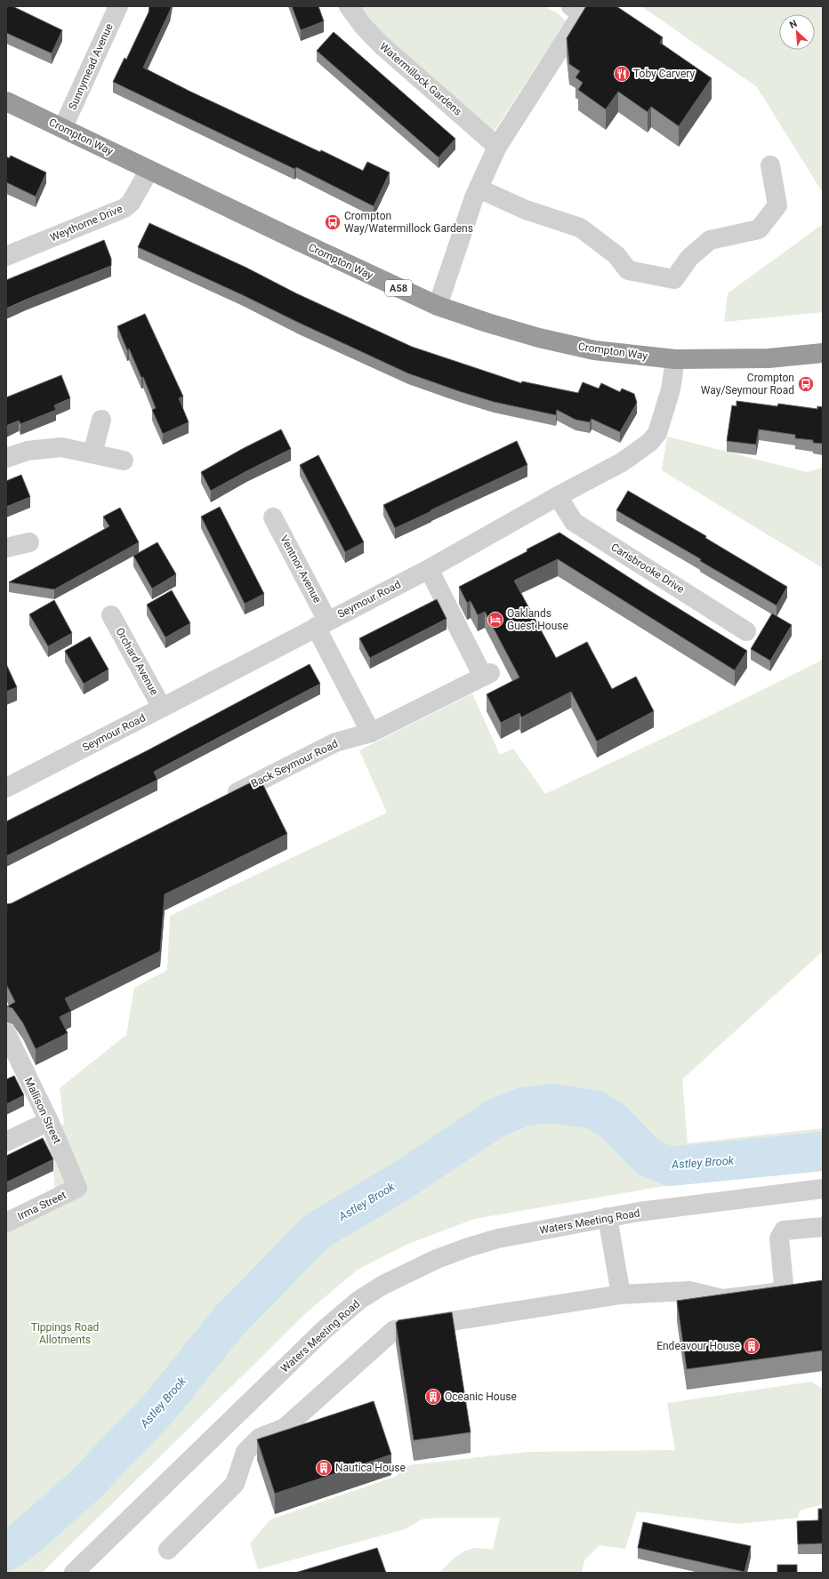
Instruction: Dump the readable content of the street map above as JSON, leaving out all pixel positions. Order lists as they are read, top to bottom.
{
  "streets": {
    "highway": ["Crompton Way", "A58"],
    "street": [
      "Sunnymead Avenue",
      "Watermillock Gardens",
      "Weythorne Drive",
      "Carisbrooke Drive",
      "Ventnor Avenue",
      "Seymour Road",
      "Orchard Avenue",
      "Back Seymour Road",
      "Mallison Street",
      "Irma Street",
      "Waters Meeting Road"
    ]
  },
  "crossings": [
    ["Sunnymead Avenue", "Crompton Way"],
    ["Crompton Way", "Weythorne Drive"],
    ["Crompton Way", "Seymour Road"],
    ["Carisbrooke Drive", "Seymour Road"],
    ["Ventnor Avenue", "Seymour Road"],
    ["Ventnor Avenue", "Back Seymour Road"],
    ["Seymour Road", "Orchard Avenue"],
    ["Seymour Road", "Back Seymour Road"],
    ["Mallison Street", "Irma Street"]
  ],
  "water": ["Astley Brook"],
  "parks": ["Tippings Road Allotments"],
  "places": {
    "restaurant": ["Toby Carvery"],
    "bus stop": ["Crompton Way/Watermillock Gardens", "Crompton Way/Seymour Road"],
    "hotel": ["Oaklands Guest House"],
    "building": ["Endeavour House", "Oceanic House", "Nautica House"]
  },
  "north": "top left"
}
